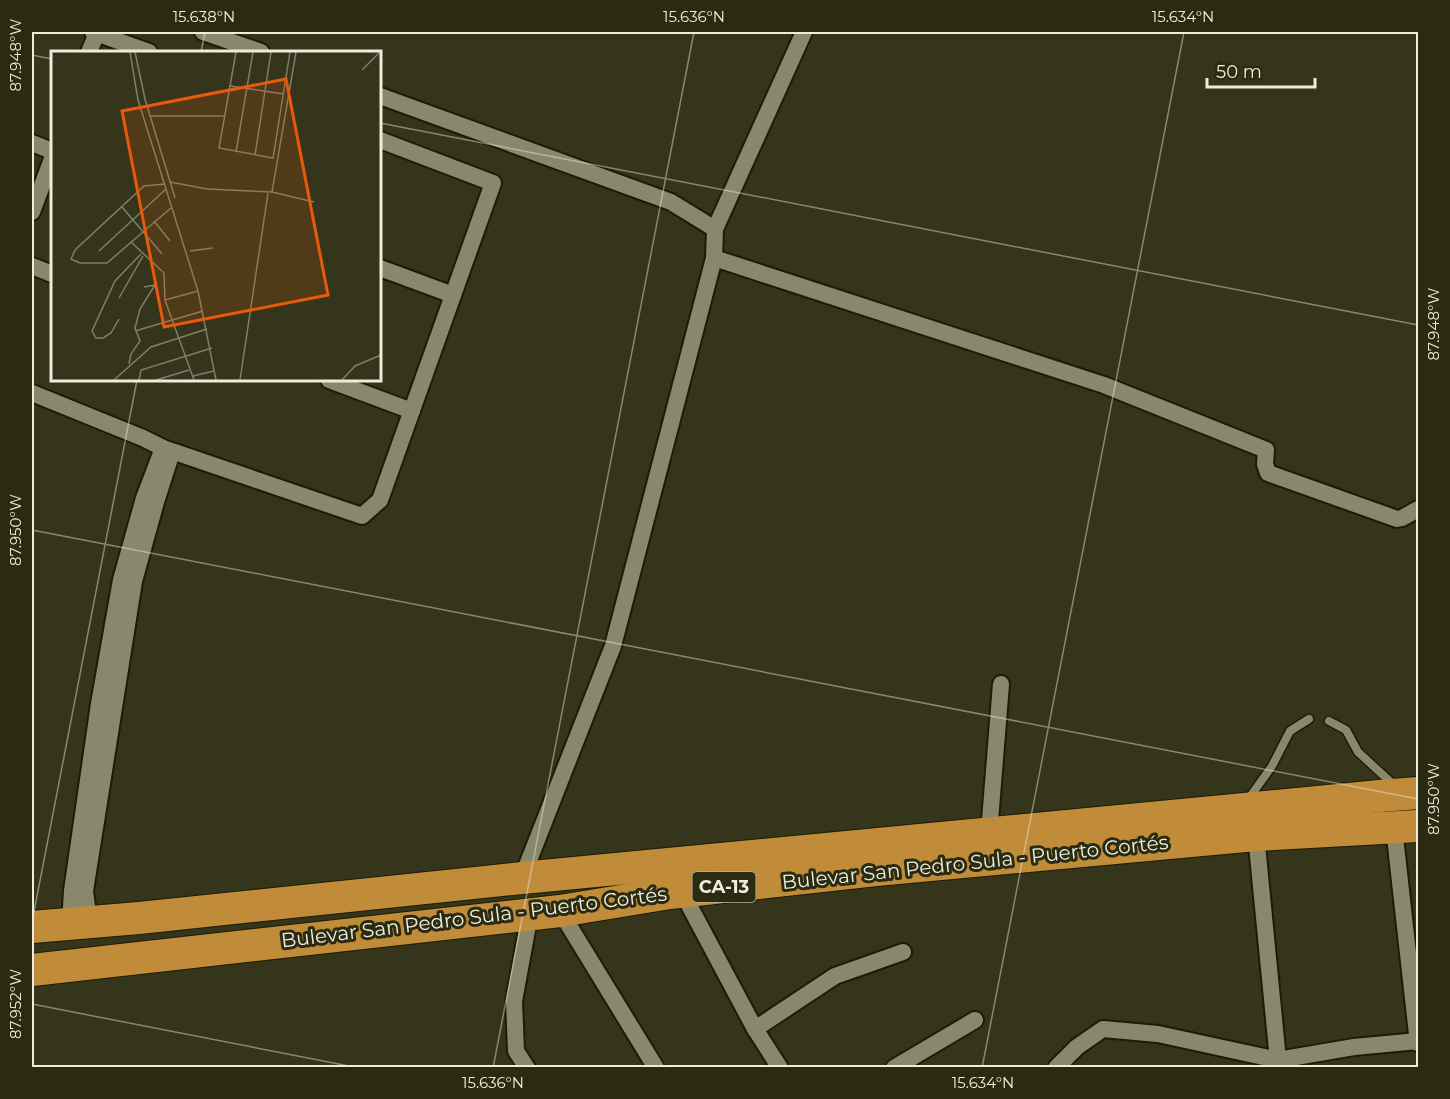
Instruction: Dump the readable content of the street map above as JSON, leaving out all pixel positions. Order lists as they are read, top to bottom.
{
  "streets": {
    "highway": ["Bulevar San Pedro Sula - Puerto Cortés", "CA-13"]
  },
  "scale_bar": "50 m",
  "coordinates": [
    "15.638°N",
    "15.636°N",
    "15.634°N",
    "87.948°W",
    "87.950°W",
    "87.952°W"
  ]
}
